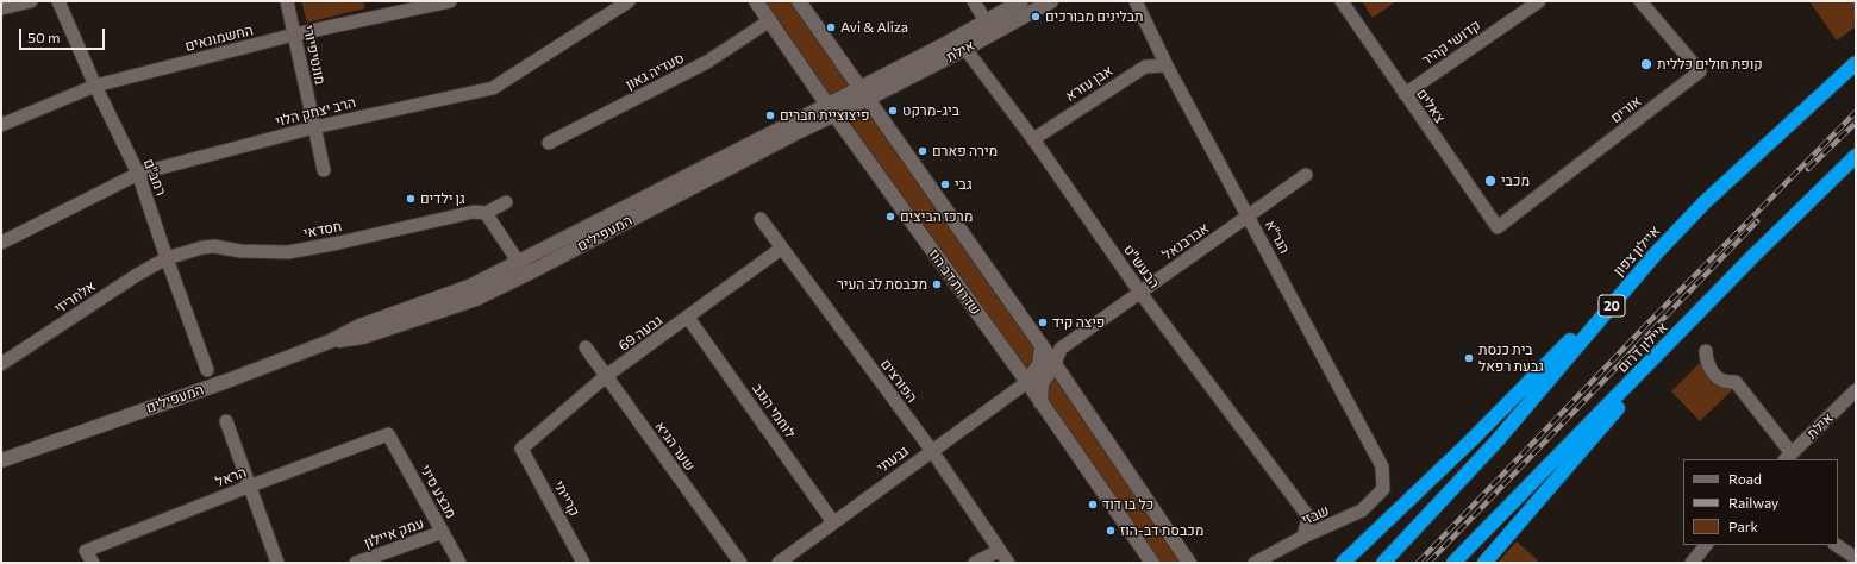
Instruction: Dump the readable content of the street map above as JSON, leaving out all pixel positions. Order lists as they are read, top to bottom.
{
  "streets": {
    "highway": ["איילון צפון", "20", "איילון דרום"],
    "street": [
      "החשמונאים",
      "קדושי קהיר",
      "אילת",
      "מונטיפיורי",
      "סעדיה גאון",
      "אבן עזרא",
      "צאלים",
      "אורים",
      "הרב יצחק הלוי",
      "רמב\"ם",
      "חסדאי",
      "המעפילים",
      "הגר\"א",
      "אברבנאל",
      "הבעש\"ט",
      "שדרות דב הוז",
      "אלחריזי",
      "גבעה 69",
      "הפורצים",
      "לוחמי הנגב",
      "שער הגיא",
      "גבעתי",
      "הראל",
      "מבצע סיני",
      "קרייתי",
      "שבזי",
      "עמק איילון"
    ]
  },
  "crossings": [
    ["החשמונאים", "מונטיפיורי"],
    ["החשמונאים", "רמב\"ם"],
    ["קדושי קהיר", "צאלים"],
    ["אילת", "המעפילים"],
    ["אילת", "הבעש\"ט"],
    ["מונטיפיורי", "הרב יצחק הלוי"],
    ["סעדיה גאון", "שדרות דב הוז"],
    ["אבן עזרא", "הגר\"א"],
    ["אבן עזרא", "הבעש\"ט"],
    ["צאלים", "אורים"],
    ["הרב יצחק הלוי", "רמב\"ם"],
    ["רמב\"ם", "חסדאי"],
    ["רמב\"ם", "אלחריזי"],
    ["חסדאי", "אלחריזי"],
    ["המעפילים", "שדרות דב הוז"],
    ["הגר\"א", "אברבנאל"],
    ["הגר\"א", "שבזי"],
    ["אברבנאל", "הבעש\"ט"],
    ["הבעש\"ט", "שבזי"],
    ["שדרות דב הוז", "גבעתי"],
    ["גבעה 69", "הפורצים"],
    ["גבעה 69", "לוחמי הנגב"],
    ["גבעה 69", "שער הגיא"],
    ["גבעה 69", "קרייתי"],
    ["הפורצים", "גבעתי"],
    ["לוחמי הנגב", "גבעתי"],
    ["הראל", "מבצע סיני"],
    ["מבצע סיני", "עמק איילון"]
  ],
  "places": [
    "תבלינים מבורכים",
    "Avi & Aliza",
    "קופת חולים כללית",
    "ביג-מרקט",
    "פיצוציית חברים",
    "מירה פארם",
    "מכבי",
    "גבי",
    "גן ילדים",
    "מרכז הביצים",
    "מכבסת לב העיר",
    "פיצה קיד",
    "בית כנסת גבעת רפאל",
    "כל בו דוד",
    "מכבסת דב-הוז"
  ],
  "legend": ["Road", "Railway", "Park"],
  "scale_bar": "50 m"
}
